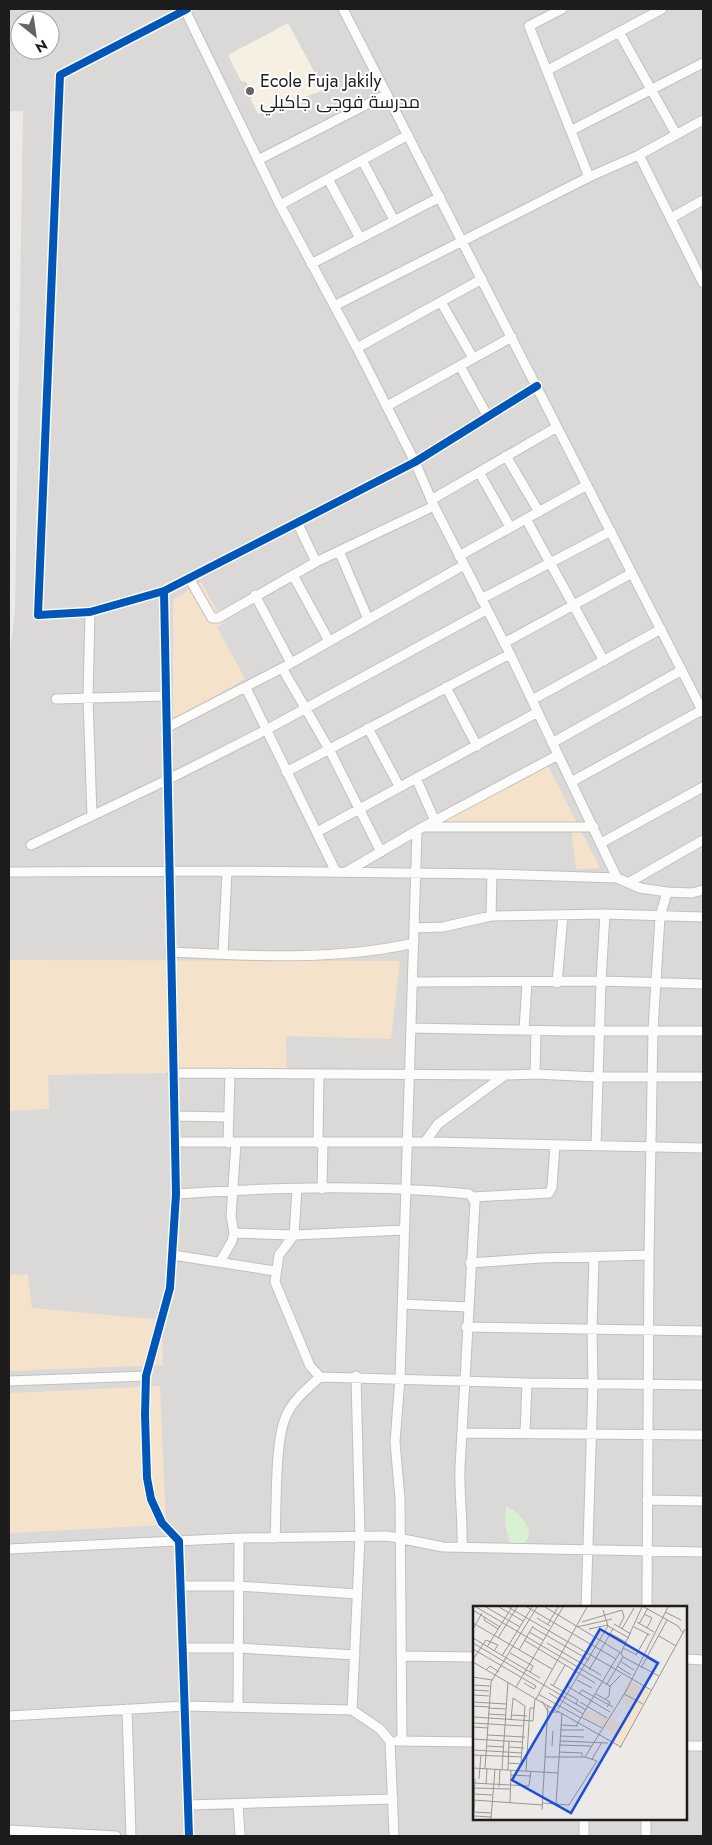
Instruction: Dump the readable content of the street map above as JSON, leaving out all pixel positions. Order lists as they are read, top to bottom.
{
  "places": ["Ecole Fuja Jakily مدرسة فوجى جاكيلي"],
  "north": "bottom right"
}
